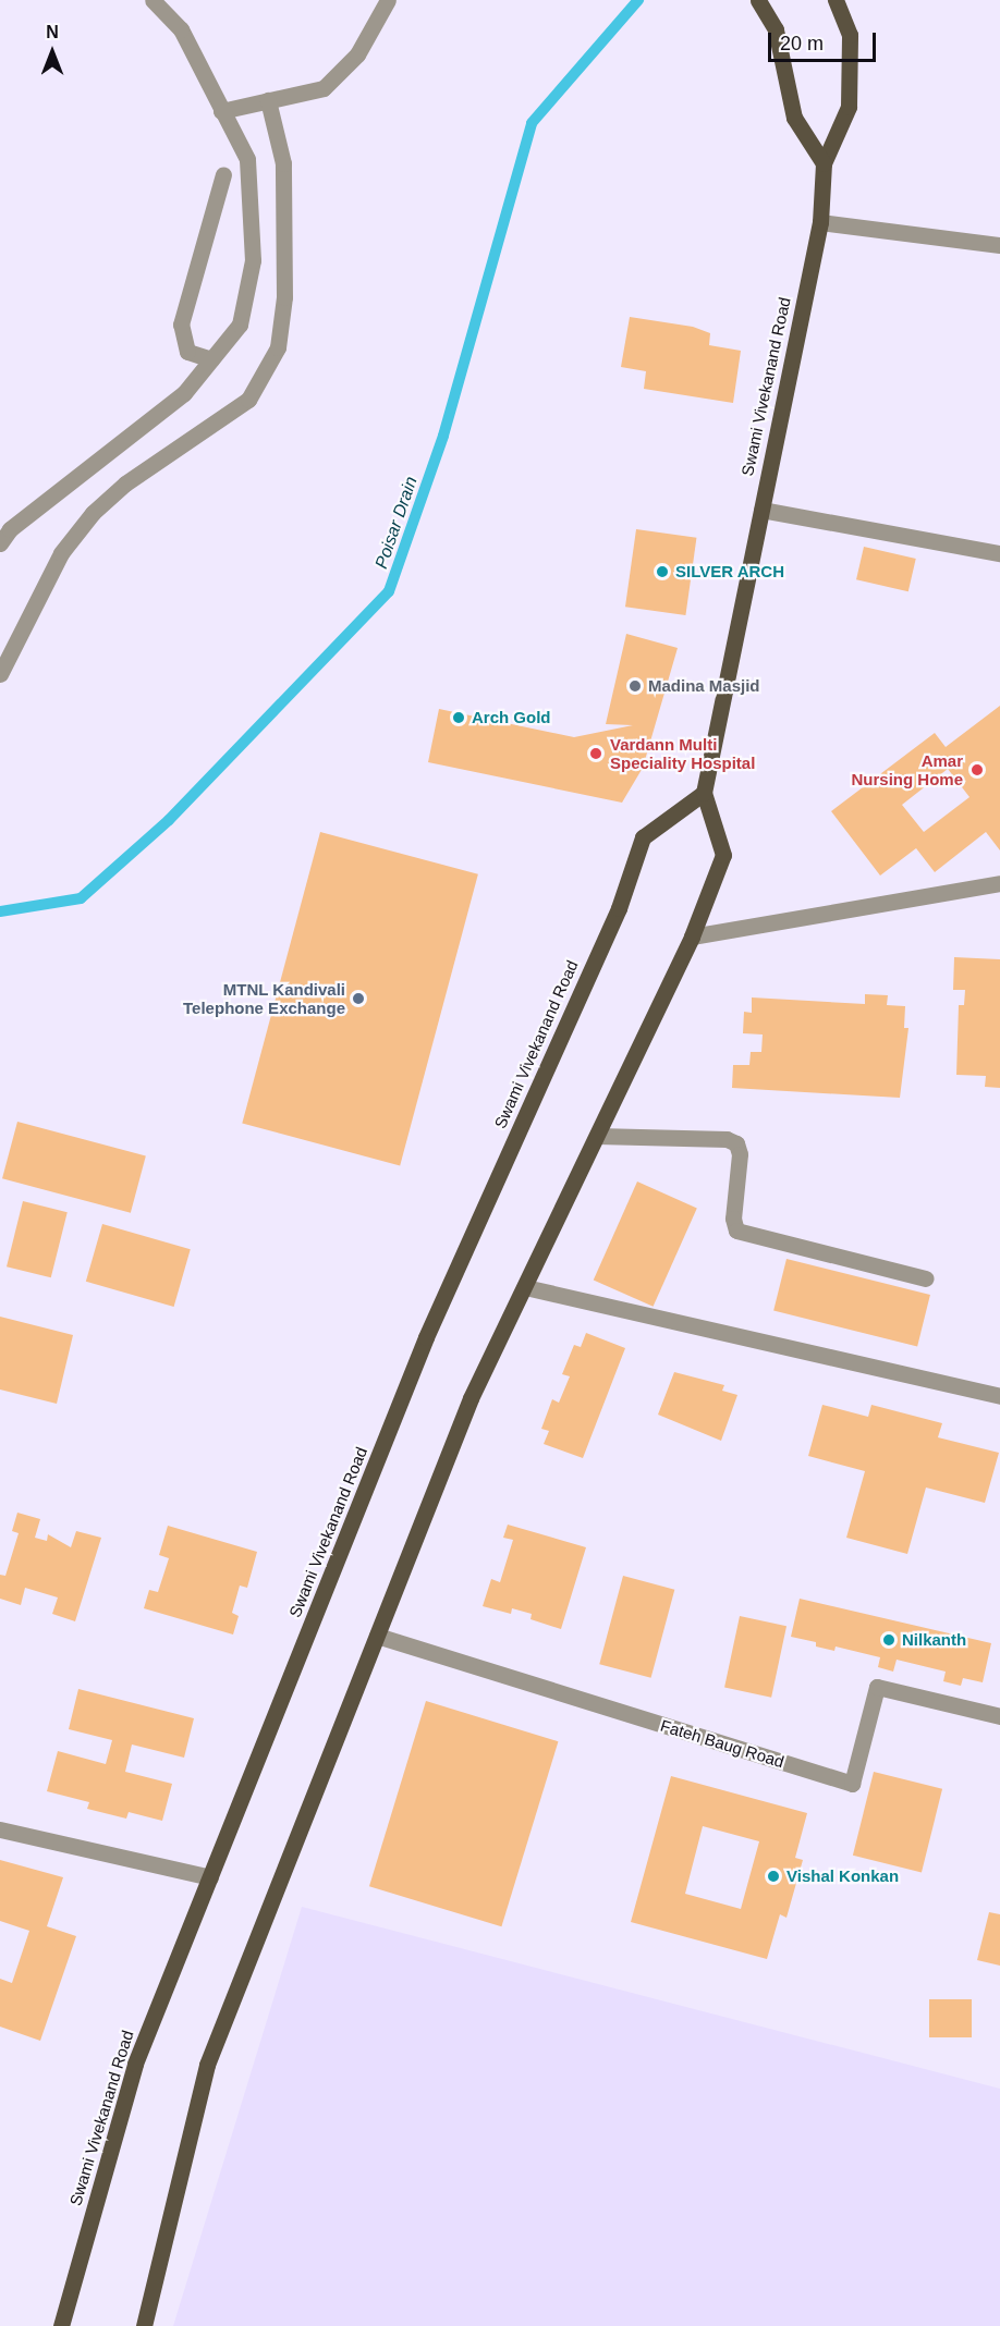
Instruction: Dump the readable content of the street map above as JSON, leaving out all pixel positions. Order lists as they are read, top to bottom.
{
  "streets": {
    "main road": ["Swami Vivekanand Road"],
    "street": ["Fateh Baug Road"]
  },
  "crossings": [
    ["Swami Vivekanand Road", "Fateh Baug Road"]
  ],
  "water": ["Poisar Drain"],
  "places": [
    "SILVER ARCH",
    "Madina Masjid",
    "Arch Gold",
    "Vardann Multi Speciality Hospital",
    "Amar Nursing Home",
    "MTNL Kandivali Telephone Exchange",
    "Nilkanth",
    "Vishal Konkan"
  ],
  "scale_bar": "20 m",
  "north": "top"
}
